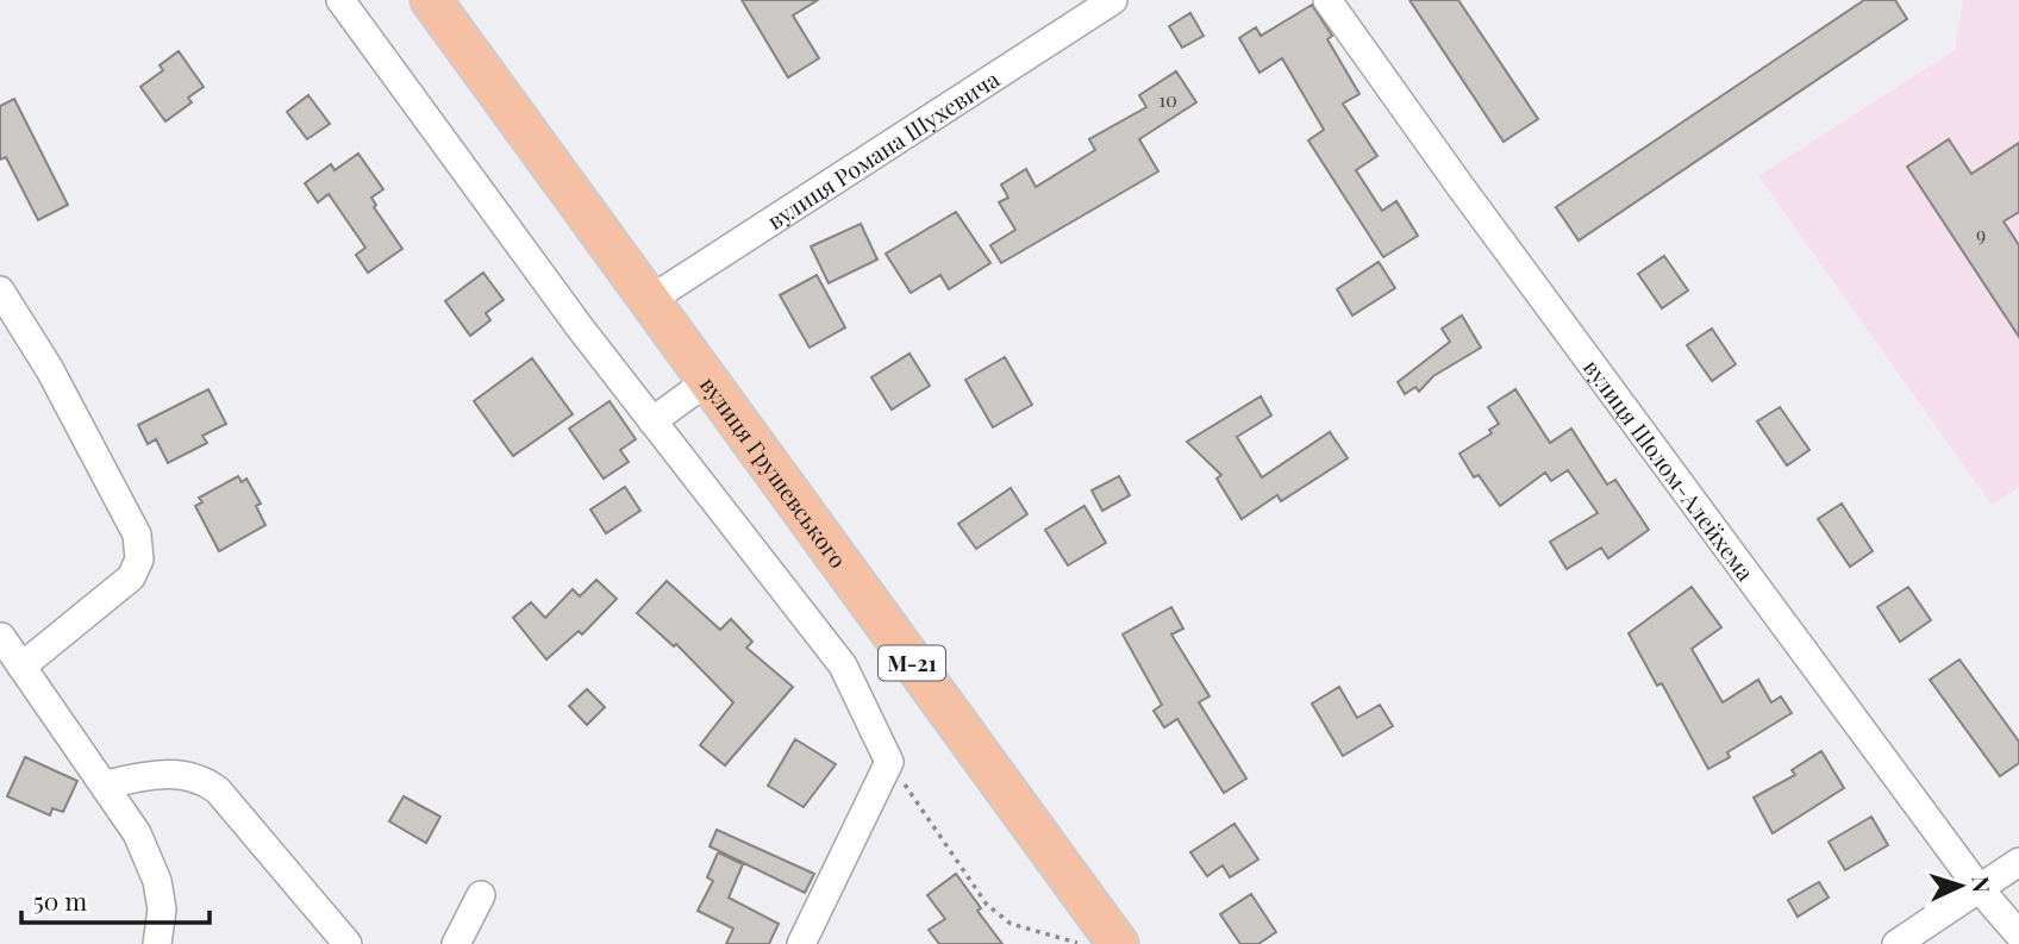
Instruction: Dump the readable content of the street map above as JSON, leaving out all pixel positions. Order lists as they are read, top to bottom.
{
  "streets": {
    "highway": ["вулиця Грушевського", "М-21"],
    "street": ["вулиця Романа Шухевича", "вулиця Шолом-Алейхема"]
  },
  "crossings": [
    ["вулиця Романа Шухевича", "вулиця Грушевського"]
  ],
  "house_numbers": ["10", "9"],
  "scale_bar": "50 m",
  "north": "right"
}
